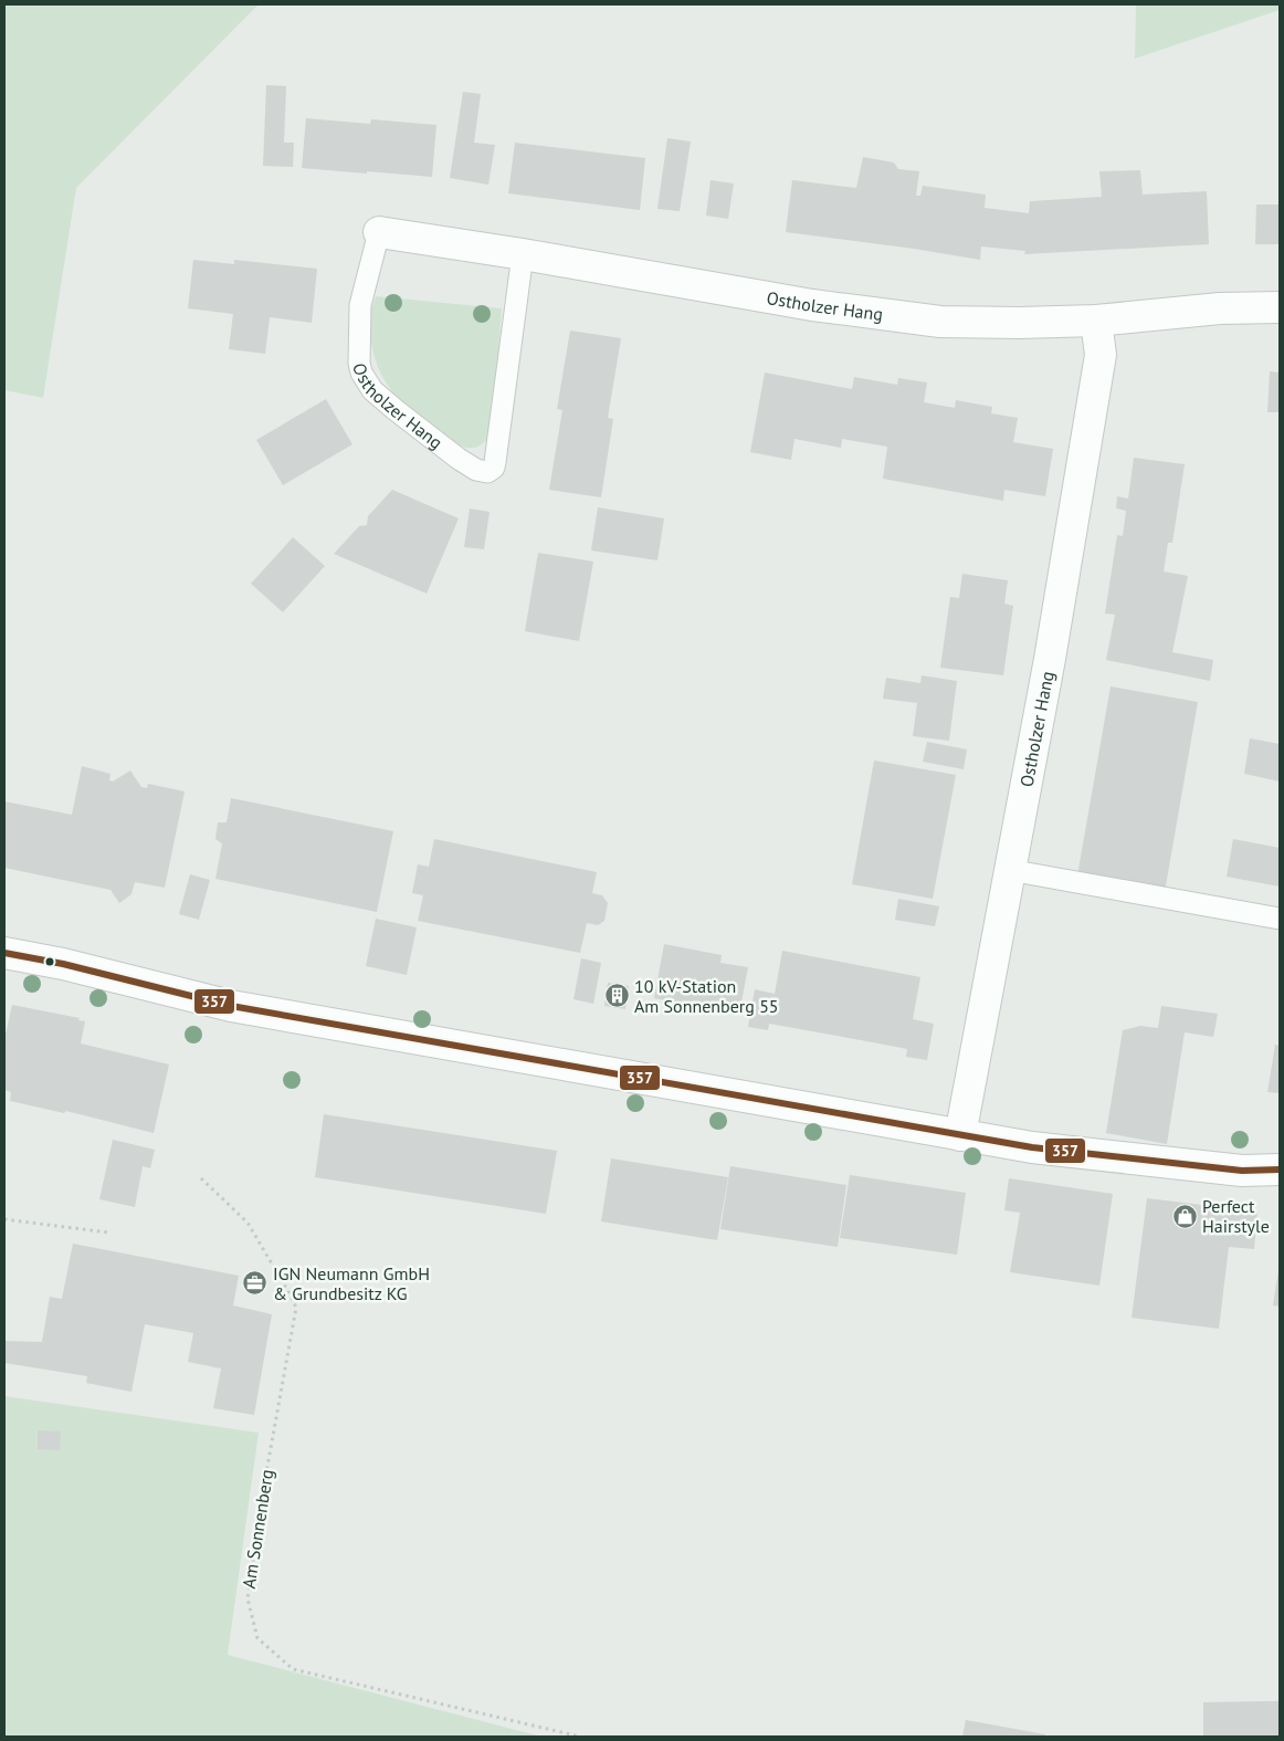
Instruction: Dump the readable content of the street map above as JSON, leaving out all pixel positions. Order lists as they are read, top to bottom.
{
  "streets": {
    "street": ["Ostholzer Hang"],
    "path": ["Am Sonnenberg"]
  },
  "places": {
    "building": ["10 kV-Station Am Sonnenberg 55"],
    "shop": ["Perfect Hairstyle"],
    "office": ["IGN Neumann GmbH & Grundbesitz KG"]
  },
  "lines": ["transit line 357"]
}
